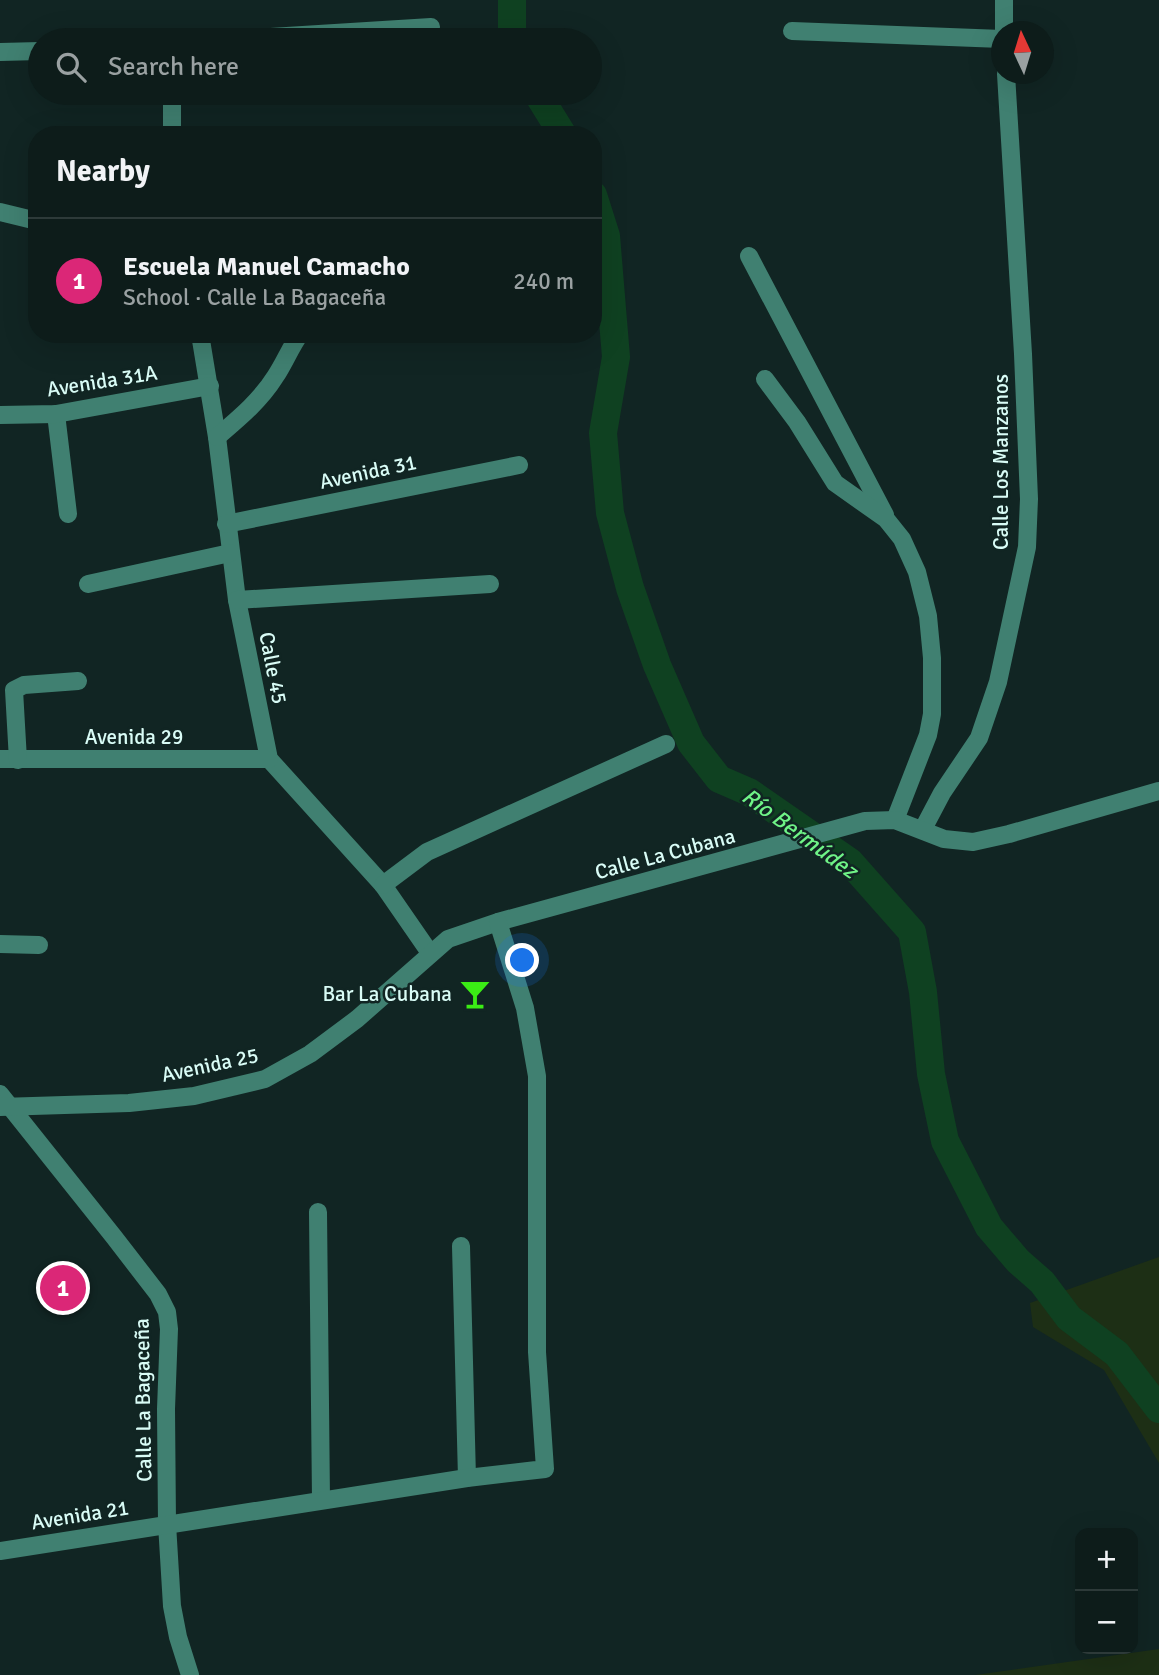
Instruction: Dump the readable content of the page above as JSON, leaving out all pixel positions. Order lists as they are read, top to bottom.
{
  "streets": {
    "street": [
      "Avenida 31A",
      "Calle Los Manzanos",
      "Avenida 31",
      "Calle 45",
      "Avenida 29",
      "Calle La Cubana",
      "Avenida 25",
      "Calle La Bagaceña",
      "Avenida 21"
    ]
  },
  "crossings": [
    ["Avenida 31A", "Calle 45"],
    ["Calle Los Manzanos", "Calle La Cubana"],
    ["Avenida 31", "Calle 45"],
    ["Calle 45", "Avenida 29"],
    ["Calle La Cubana", "Avenida 25"],
    ["Calle La Cubana", "Avenida 21"],
    ["Avenida 25", "Calle La Bagaceña"],
    ["Calle La Bagaceña", "Avenida 21"]
  ],
  "water": ["Río Bermúdez"],
  "places": {
    "bar": ["Bar La Cubana"]
  },
  "north": "top",
  "page": {
    "search": "Search here",
    "heading": "Nearby",
    "list": [
      {
        "mark": "1",
        "name": "Escuela Manuel Camacho",
        "note": "School · Calle La Bagaceña",
        "value": "240 m"
      }
    ],
    "pins": "1",
    "map_buttons": ["+", "−"]
  }
}
